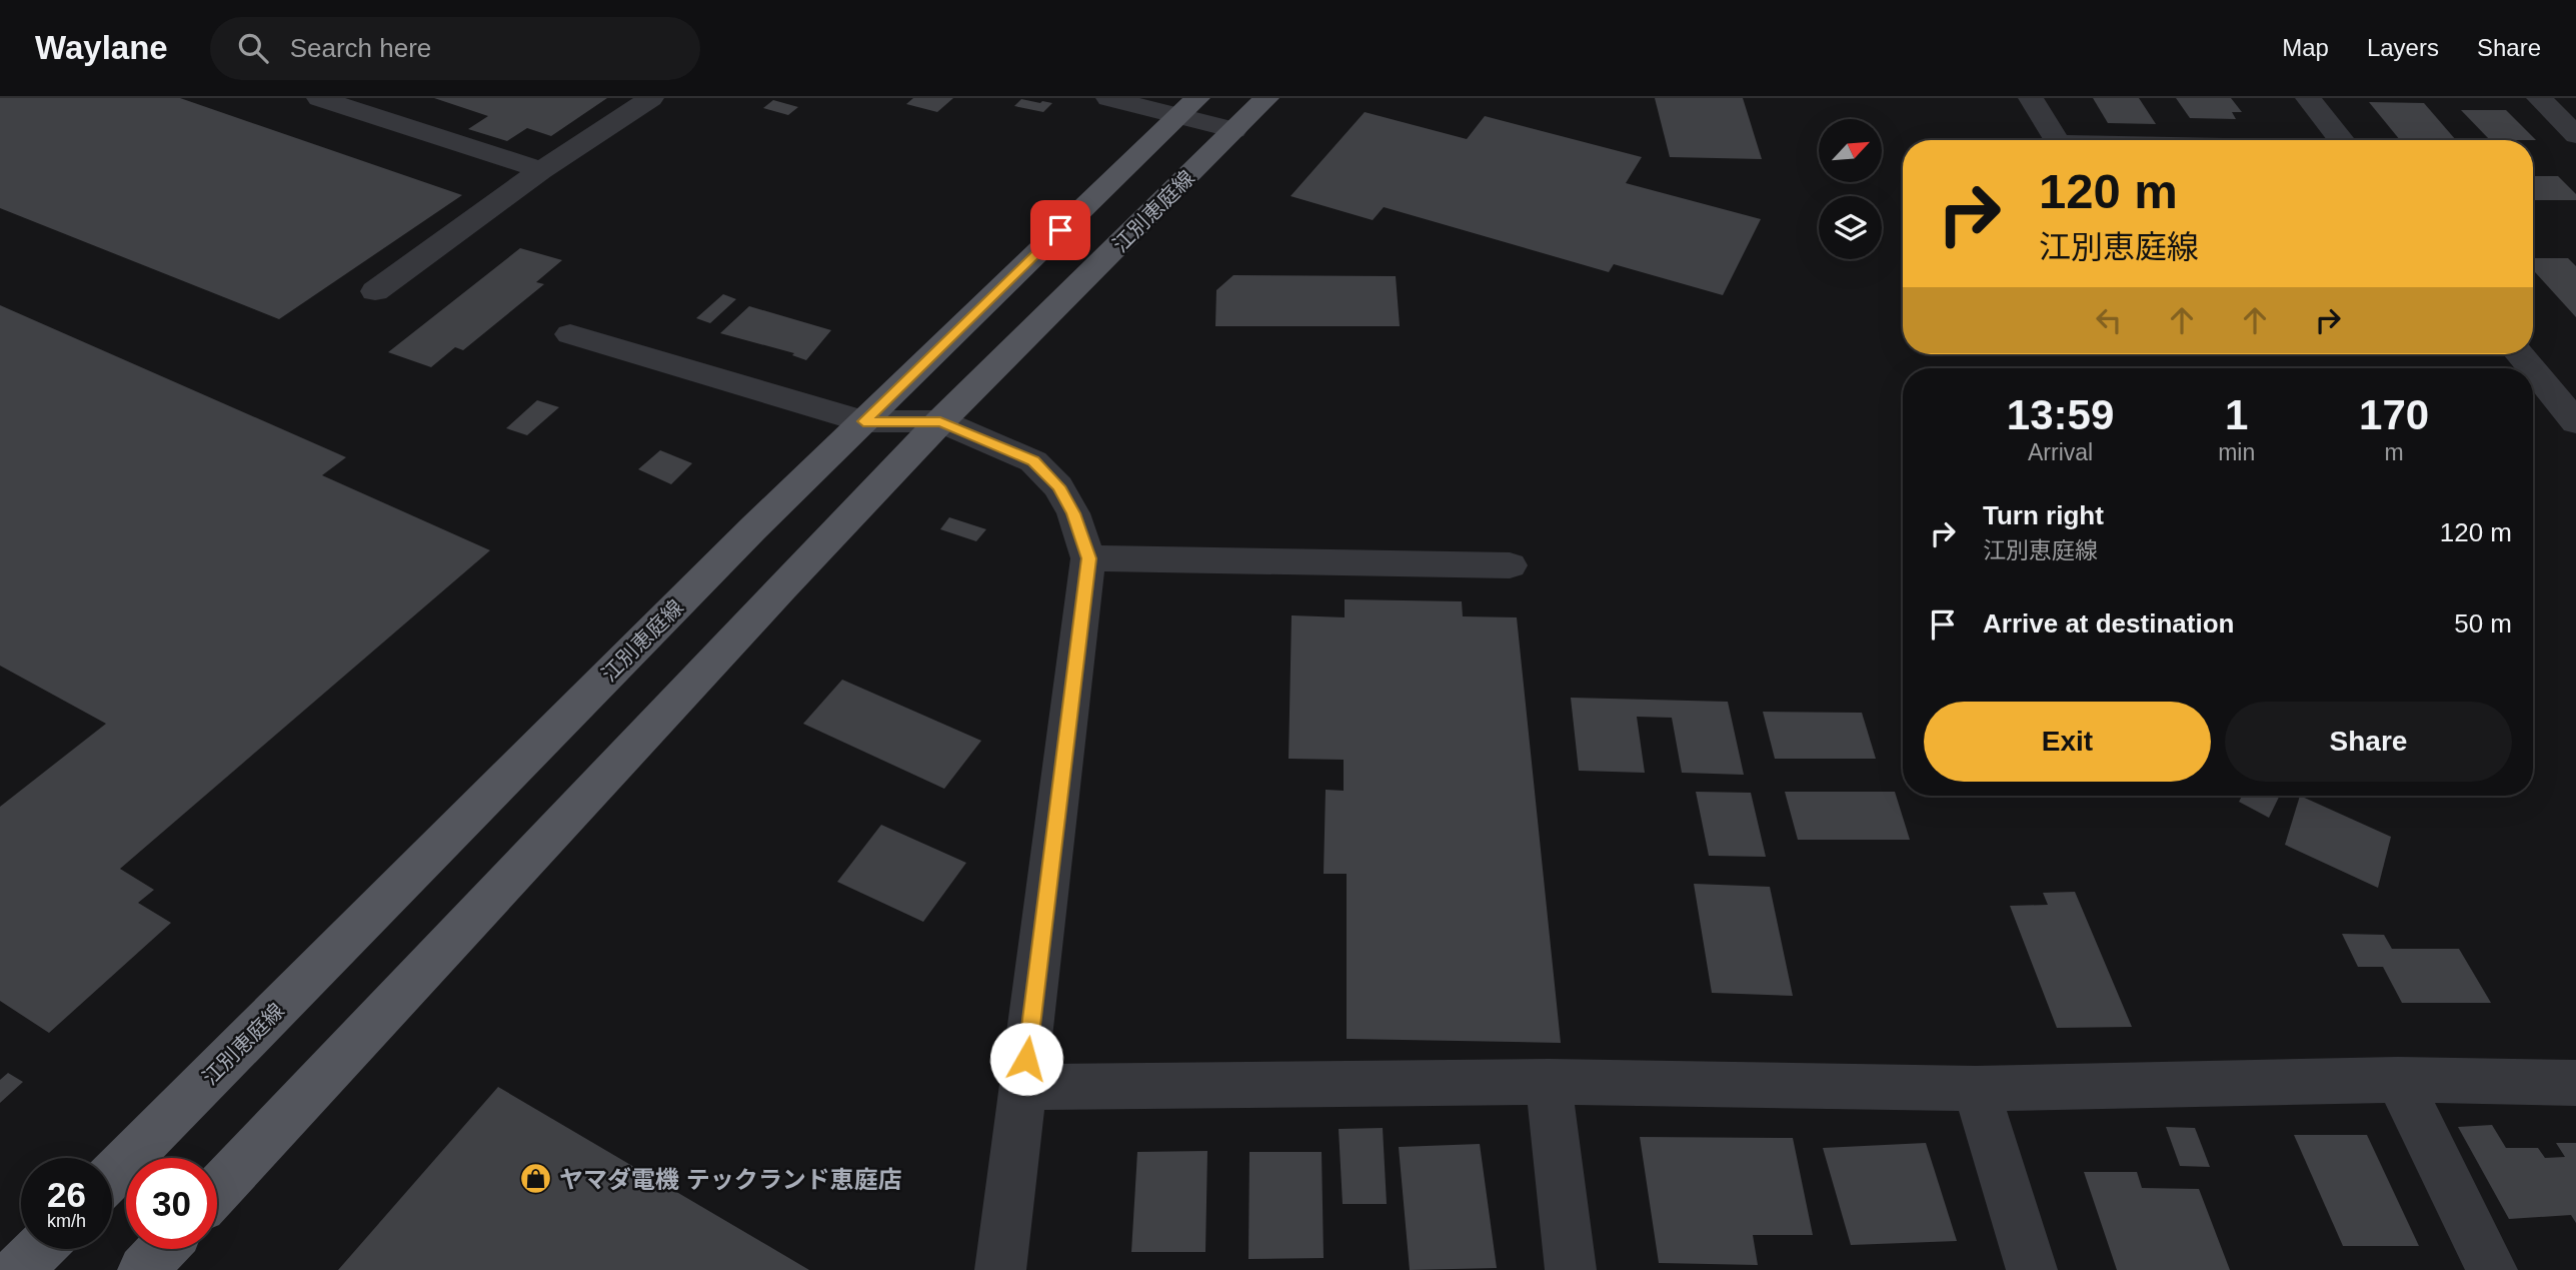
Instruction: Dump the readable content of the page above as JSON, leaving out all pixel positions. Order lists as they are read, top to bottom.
{
  "streets": {
    "main road": ["江別恵庭線"]
  },
  "places": {
    "shop": ["ヤマダ電機 テックランド恵庭店"]
  },
  "north": "top right",
  "page": {
    "header": "Waylane",
    "search": "Search here",
    "nav": ["Map", "Layers", "Share"],
    "turn": ["120 m", "江別恵庭線"],
    "eta": [
      "13:59",
      "Arrival",
      "1",
      "min",
      "170",
      "m"
    ],
    "list": [
      {
        "name": "Turn right",
        "note": "江別恵庭線",
        "value": "120 m"
      },
      {
        "name": "Arrive at destination",
        "value": "50 m"
      }
    ],
    "buttons": ["Exit", "Share"],
    "speed": "26 km/h",
    "limit": "30"
  }
}
